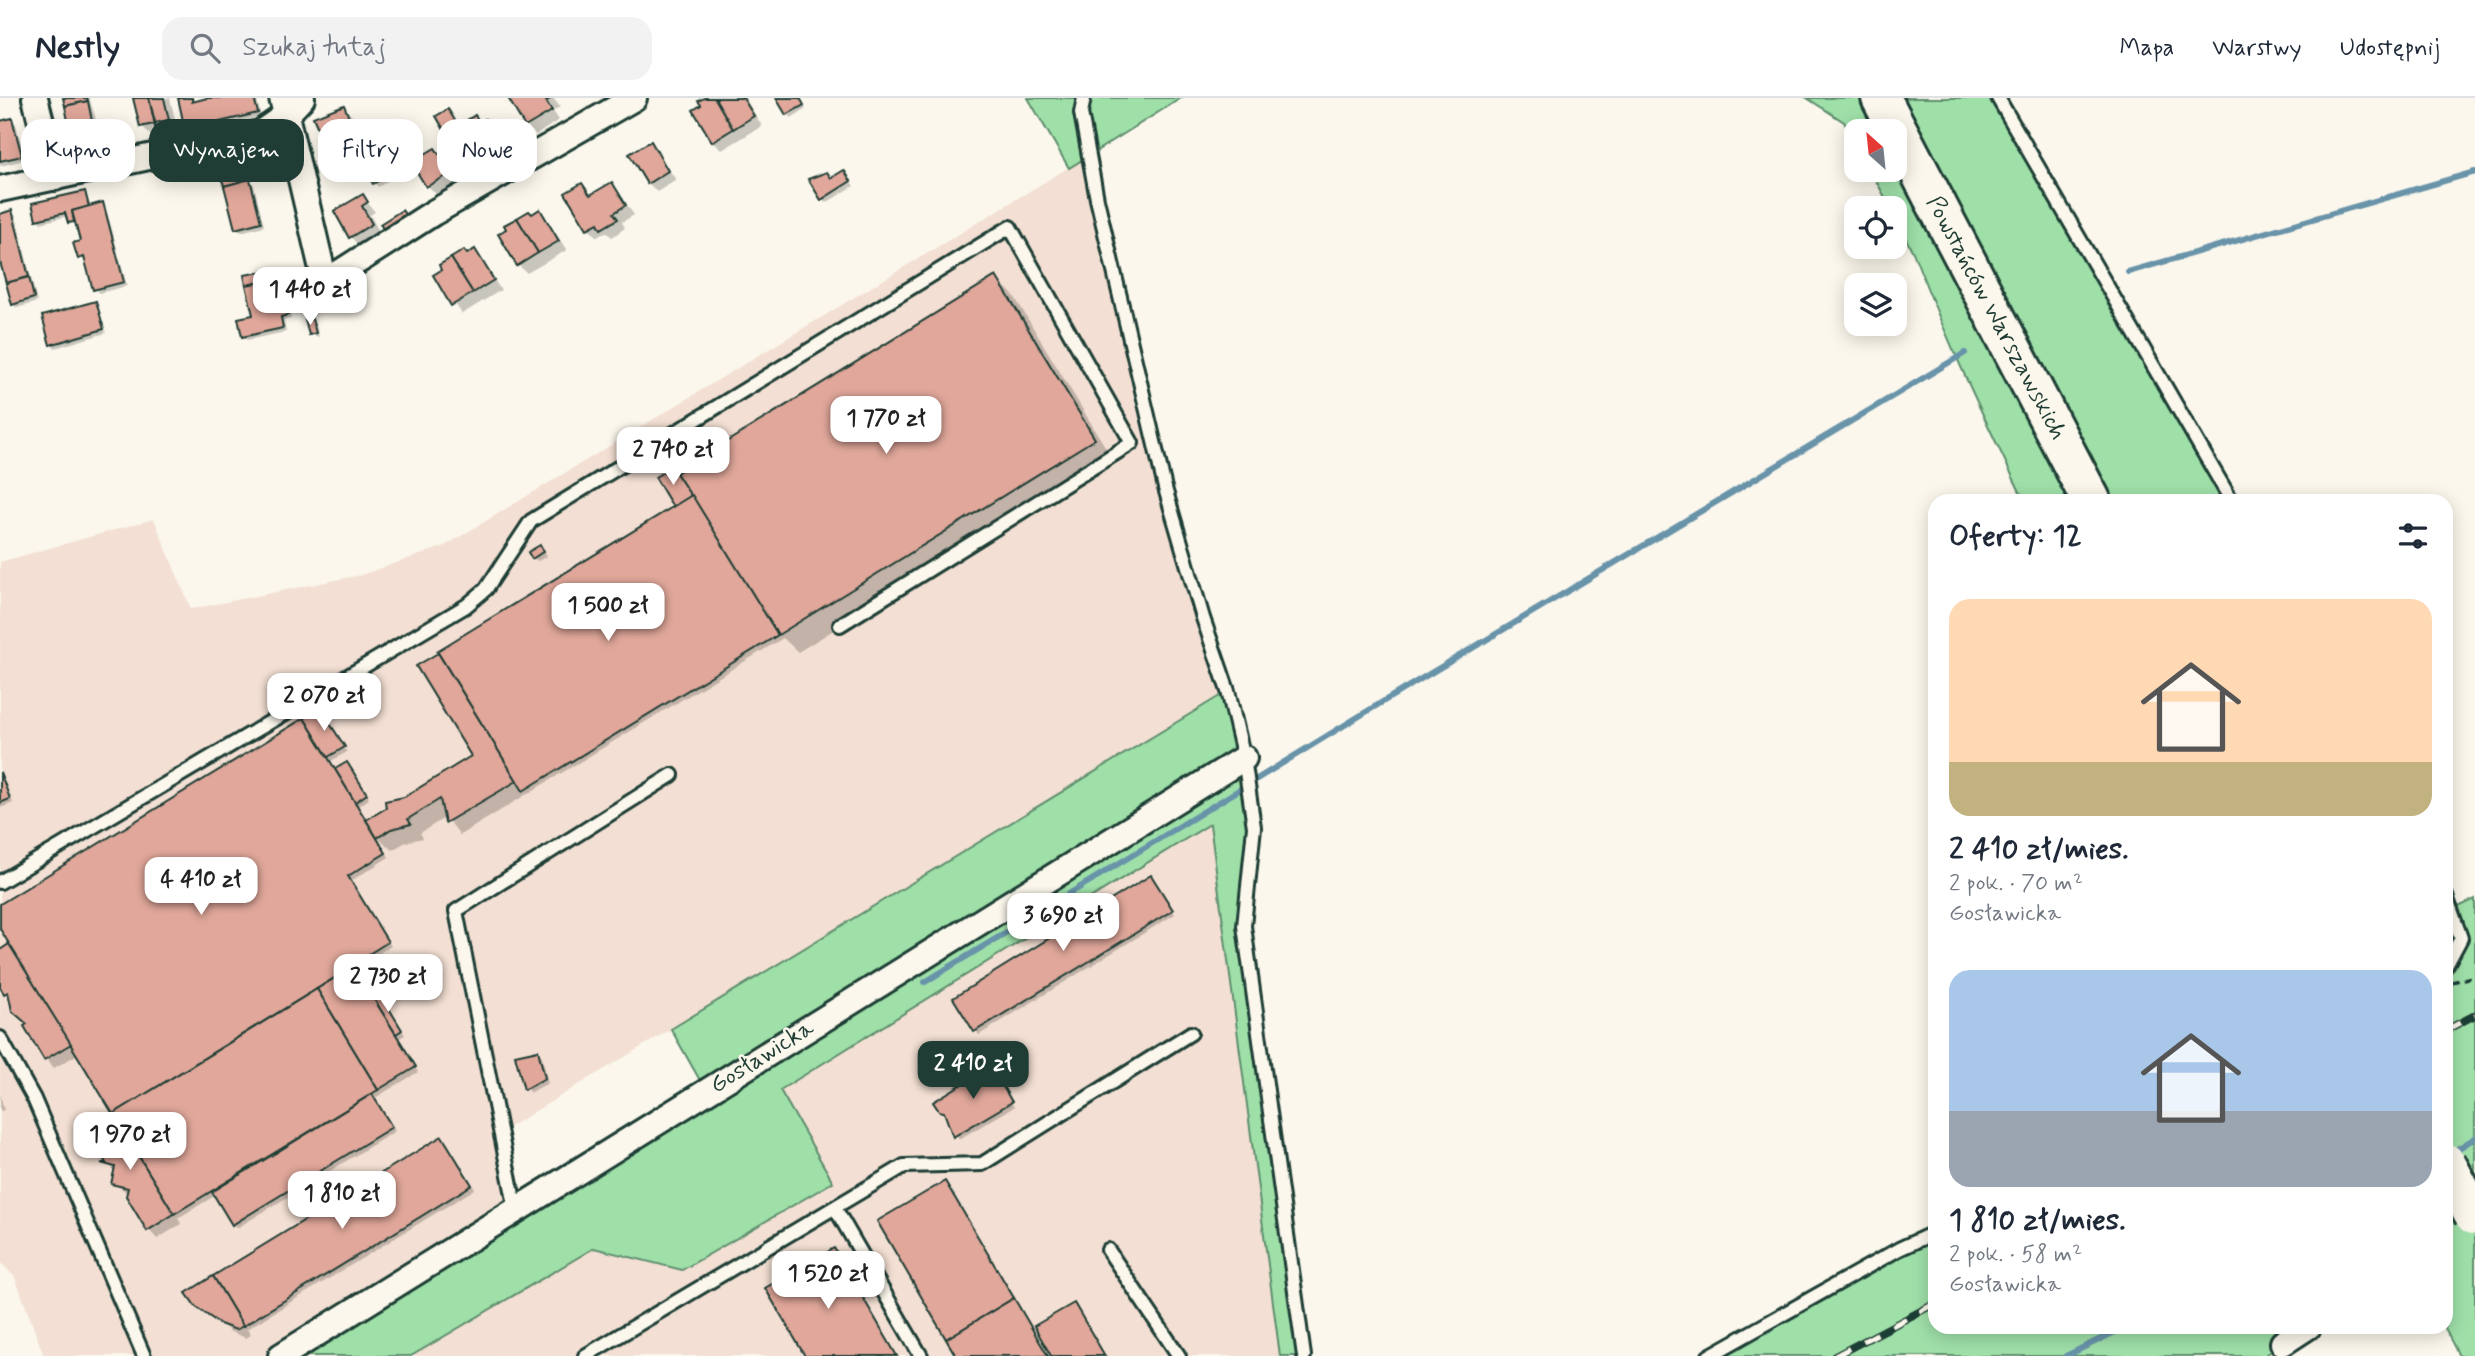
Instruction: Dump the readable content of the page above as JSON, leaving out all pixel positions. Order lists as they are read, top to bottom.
{
  "streets": {
    "main road": ["Powstańców Warszawskich"],
    "street": ["Gosławicka"]
  },
  "north": "top left",
  "page": {
    "header": "Nestly",
    "search": "Szukaj tutaj",
    "nav": ["Mapa", "Warstwy", "Udostępnij"],
    "chip": [
      "Kupno",
      "Wynajem",
      "Filtry",
      "Nowe"
    ],
    "price": [
      "1 440 zł",
      "1 770 zł",
      "2 740 zł",
      "1 500 zł",
      "2 070 zł",
      "4 410 zł",
      "3 690 zł",
      "2 730 zł",
      "2 410 zł",
      "1 970 zł",
      "1 810 zł",
      "1 520 zł"
    ],
    "heading": "Oferty: 12",
    "list": [
      {
        "name": "2 410 zł/mies.",
        "note": "2 pok. · 70 m² · Gosławicka"
      },
      {
        "name": "1 810 zł/mies.",
        "note": "2 pok. · 58 m² · Gosławicka"
      }
    ]
  }
}
